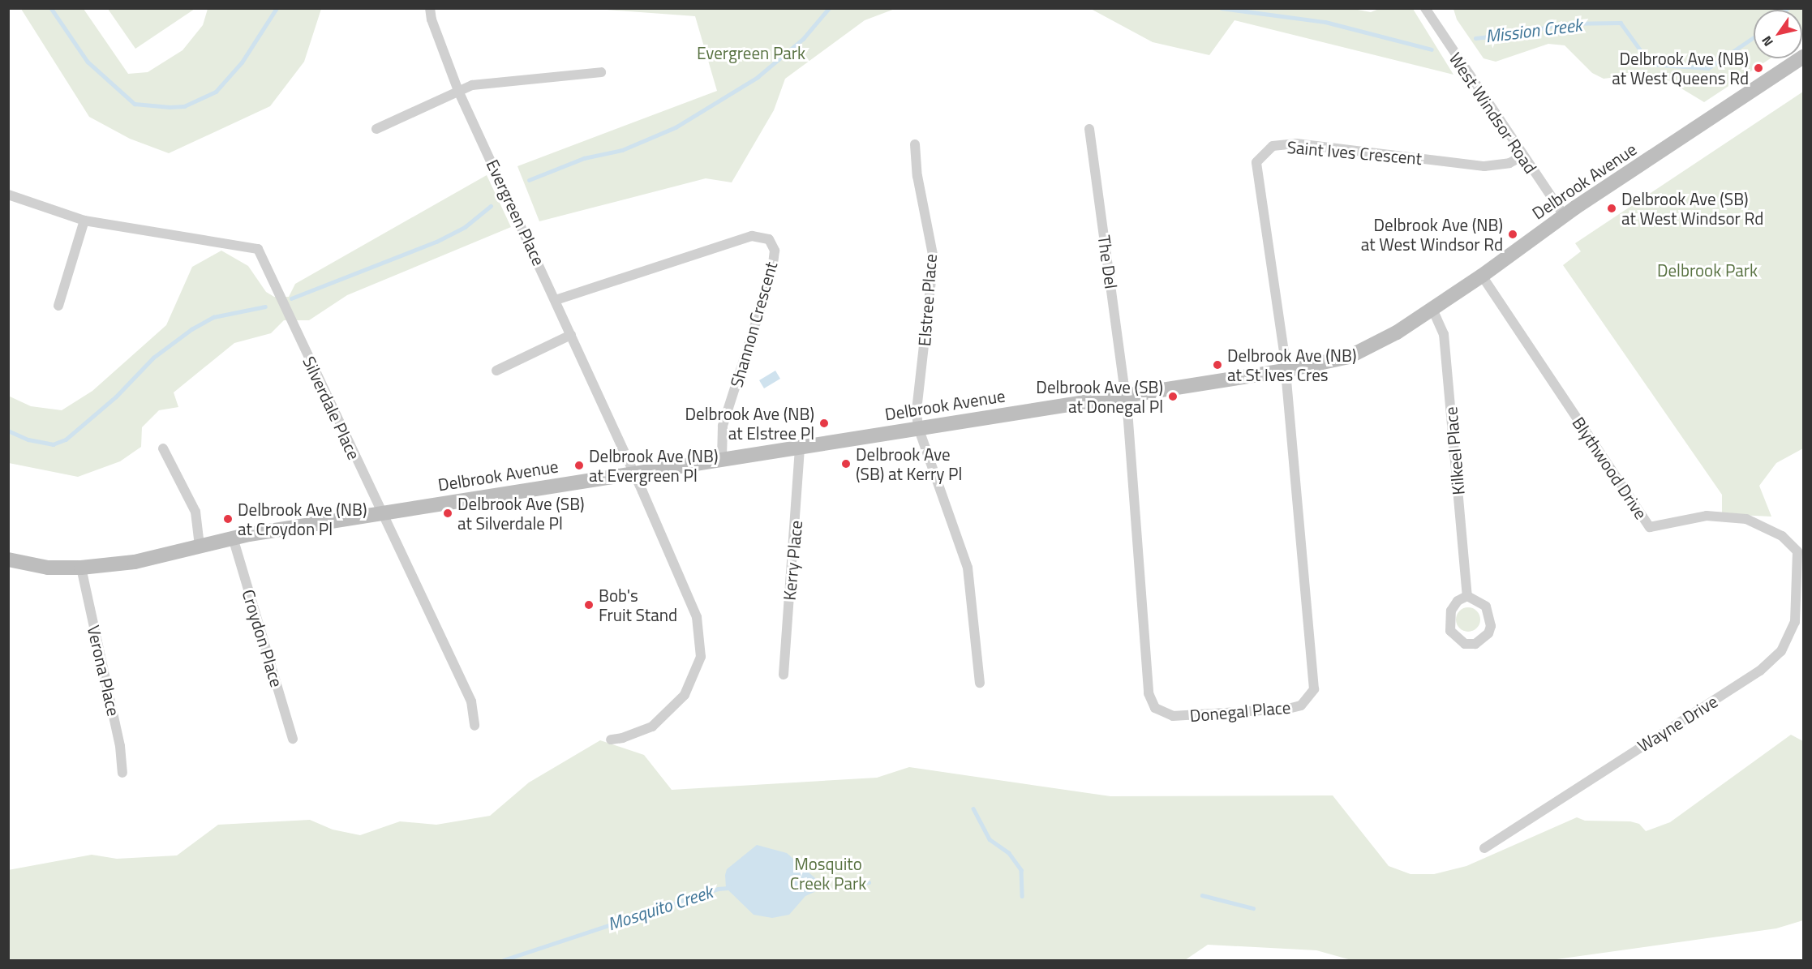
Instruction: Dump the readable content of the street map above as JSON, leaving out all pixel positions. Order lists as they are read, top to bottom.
{
  "streets": {
    "street": [
      "West Windsor Road",
      "Saint Ives Crescent",
      "Delbrook Avenue",
      "Evergreen Place",
      "The Del",
      "Elstree Place",
      "Shannon Crescent",
      "Silverdale Place",
      "Kilkeel Place",
      "Blythwood Drive",
      "Kerry Place",
      "Croydon Place",
      "Verona Place",
      "Donegal Place",
      "Wayne Drive"
    ]
  },
  "crossings": [
    ["West Windsor Road", "Saint Ives Crescent"],
    ["West Windsor Road", "Delbrook Avenue"],
    ["Saint Ives Crescent", "Delbrook Avenue"],
    ["Saint Ives Crescent", "Donegal Place"],
    ["Delbrook Avenue", "Evergreen Place"],
    ["Delbrook Avenue", "The Del"],
    ["Delbrook Avenue", "Elstree Place"],
    ["Delbrook Avenue", "Shannon Crescent"],
    ["Delbrook Avenue", "Silverdale Place"],
    ["Delbrook Avenue", "Kilkeel Place"],
    ["Delbrook Avenue", "Blythwood Drive"],
    ["Delbrook Avenue", "Kerry Place"],
    ["Delbrook Avenue", "Croydon Place"],
    ["Delbrook Avenue", "Verona Place"],
    ["Delbrook Avenue", "Donegal Place"],
    ["Evergreen Place", "Shannon Crescent"],
    ["The Del", "Donegal Place"],
    ["Blythwood Drive", "Wayne Drive"]
  ],
  "water": ["Mission Creek", "Mosquito Creek"],
  "parks": ["Evergreen Park", "Delbrook Park", "Mosquito Creek Park"],
  "places": [
    "Delbrook Ave (NB) at West Queens Rd",
    "Delbrook Ave (SB) at West Windsor Rd",
    "Delbrook Ave (NB) at West Windsor Rd",
    "Delbrook Ave (NB) at St Ives Cres",
    "Delbrook Ave (SB) at Donegal Pl",
    "Delbrook Ave (NB) at Elstree Pl",
    "Delbrook Ave (SB) at Kerry Pl",
    "Delbrook Ave (NB) at Evergreen Pl",
    "Delbrook Ave (SB) at Silverdale Pl",
    "Delbrook Ave (NB) at Croydon Pl",
    "Bob's Fruit Stand"
  ],
  "north": "bottom left"
}
